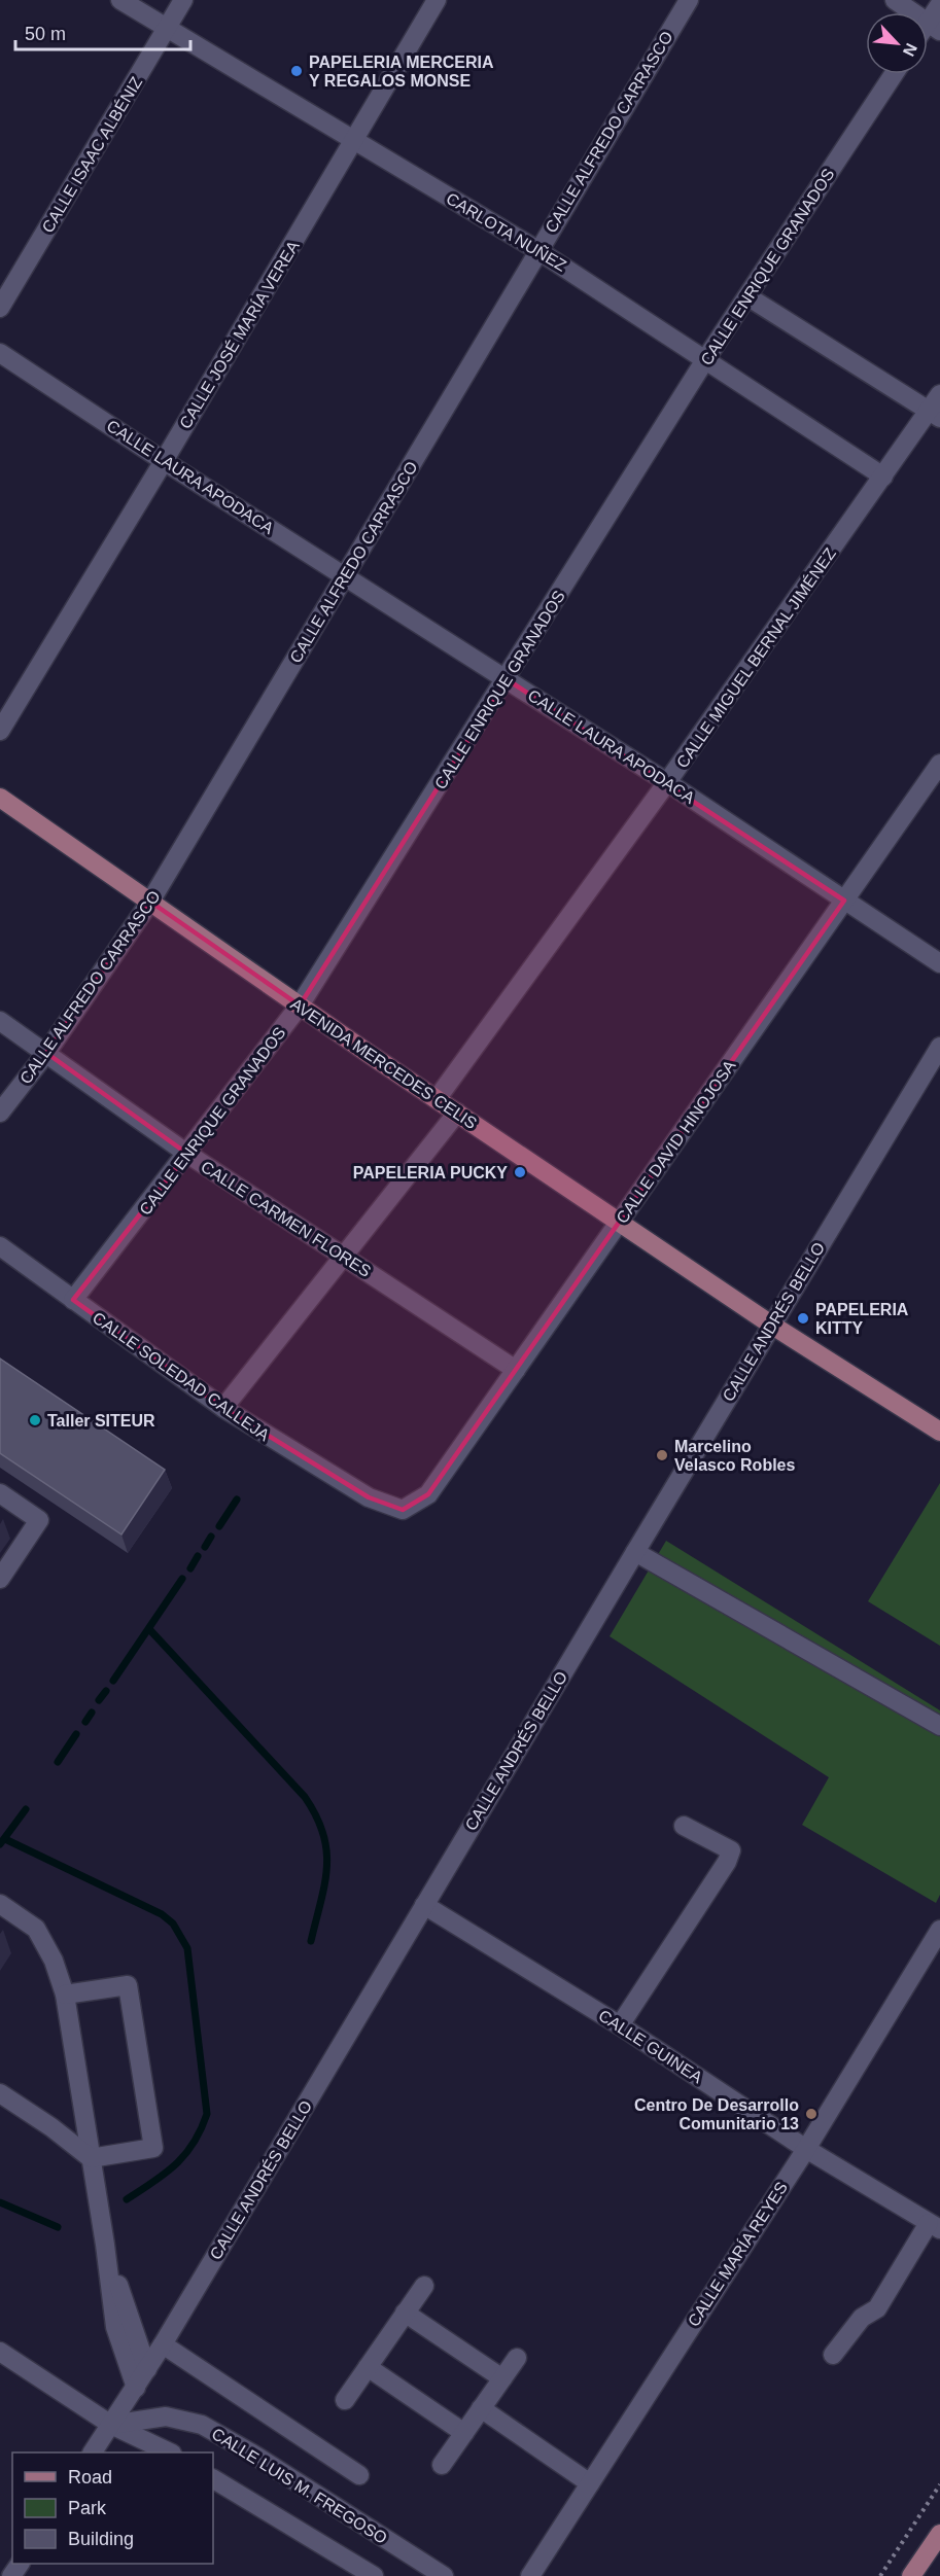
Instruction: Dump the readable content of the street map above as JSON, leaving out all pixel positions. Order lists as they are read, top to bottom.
{
  "streets": {
    "main road": ["AVENIDA MERCEDES CELIS"],
    "street": [
      "CALLE ALFREDO CARRASCO",
      "CALLE ISAAC ALBÉNIZ",
      "CARLOTA NUÑEZ",
      "CALLE ENRIQUE GRANADOS",
      "CALLE JOSÉ MARÍA VEREA",
      "CALLE LAURA APODACA",
      "CALLE MIGUEL BERNAL JIMÉNEZ",
      "CALLE DAVID HINOJOSA",
      "CALLE CARMEN FLORES",
      "CALLE ANDRÉS BELLO",
      "CALLE SOLEDAD CALLEJA",
      "CALLE GUINEA",
      "CALLE MARÍA REYES",
      "CALLE LUIS M. FREGOSO"
    ]
  },
  "crossings": [
    ["CALLE ALFREDO CARRASCO", "CARLOTA NUÑEZ"],
    ["CALLE ALFREDO CARRASCO", "CALLE LAURA APODACA"],
    ["CALLE ALFREDO CARRASCO", "AVENIDA MERCEDES CELIS"],
    ["CALLE ALFREDO CARRASCO", "CALLE CARMEN FLORES"],
    ["CALLE ISAAC ALBÉNIZ", "CARLOTA NUÑEZ"],
    ["CARLOTA NUÑEZ", "CALLE ENRIQUE GRANADOS"],
    ["CARLOTA NUÑEZ", "CALLE JOSÉ MARÍA VEREA"],
    ["CARLOTA NUÑEZ", "CALLE MIGUEL BERNAL JIMÉNEZ"],
    ["CALLE ENRIQUE GRANADOS", "CALLE LAURA APODACA"],
    ["CALLE ENRIQUE GRANADOS", "AVENIDA MERCEDES CELIS"],
    ["CALLE ENRIQUE GRANADOS", "CALLE CARMEN FLORES"],
    ["CALLE ENRIQUE GRANADOS", "CALLE SOLEDAD CALLEJA"],
    ["CALLE JOSÉ MARÍA VEREA", "CALLE LAURA APODACA"],
    ["CALLE LAURA APODACA", "CALLE MIGUEL BERNAL JIMÉNEZ"],
    ["CALLE LAURA APODACA", "CALLE DAVID HINOJOSA"],
    ["CALLE MIGUEL BERNAL JIMÉNEZ", "AVENIDA MERCEDES CELIS"],
    ["AVENIDA MERCEDES CELIS", "CALLE DAVID HINOJOSA"],
    ["AVENIDA MERCEDES CELIS", "CALLE ANDRÉS BELLO"],
    ["CALLE DAVID HINOJOSA", "CALLE CARMEN FLORES"],
    ["CALLE DAVID HINOJOSA", "CALLE SOLEDAD CALLEJA"],
    ["CALLE ANDRÉS BELLO", "CALLE GUINEA"],
    ["CALLE ANDRÉS BELLO", "CALLE LUIS M. FREGOSO"],
    ["CALLE GUINEA", "CALLE MARÍA REYES"]
  ],
  "places": [
    "PAPELERIA MERCERIA Y REGALOS MONSE",
    "PAPELERIA PUCKY",
    "PAPELERIA KITTY",
    "Taller SITEUR",
    "Marcelino Velasco Robles",
    "Centro De Desarrollo Comunitario 13"
  ],
  "legend": ["Road", "Park", "Building"],
  "scale_bar": "50 m",
  "north": "bottom right"
}
